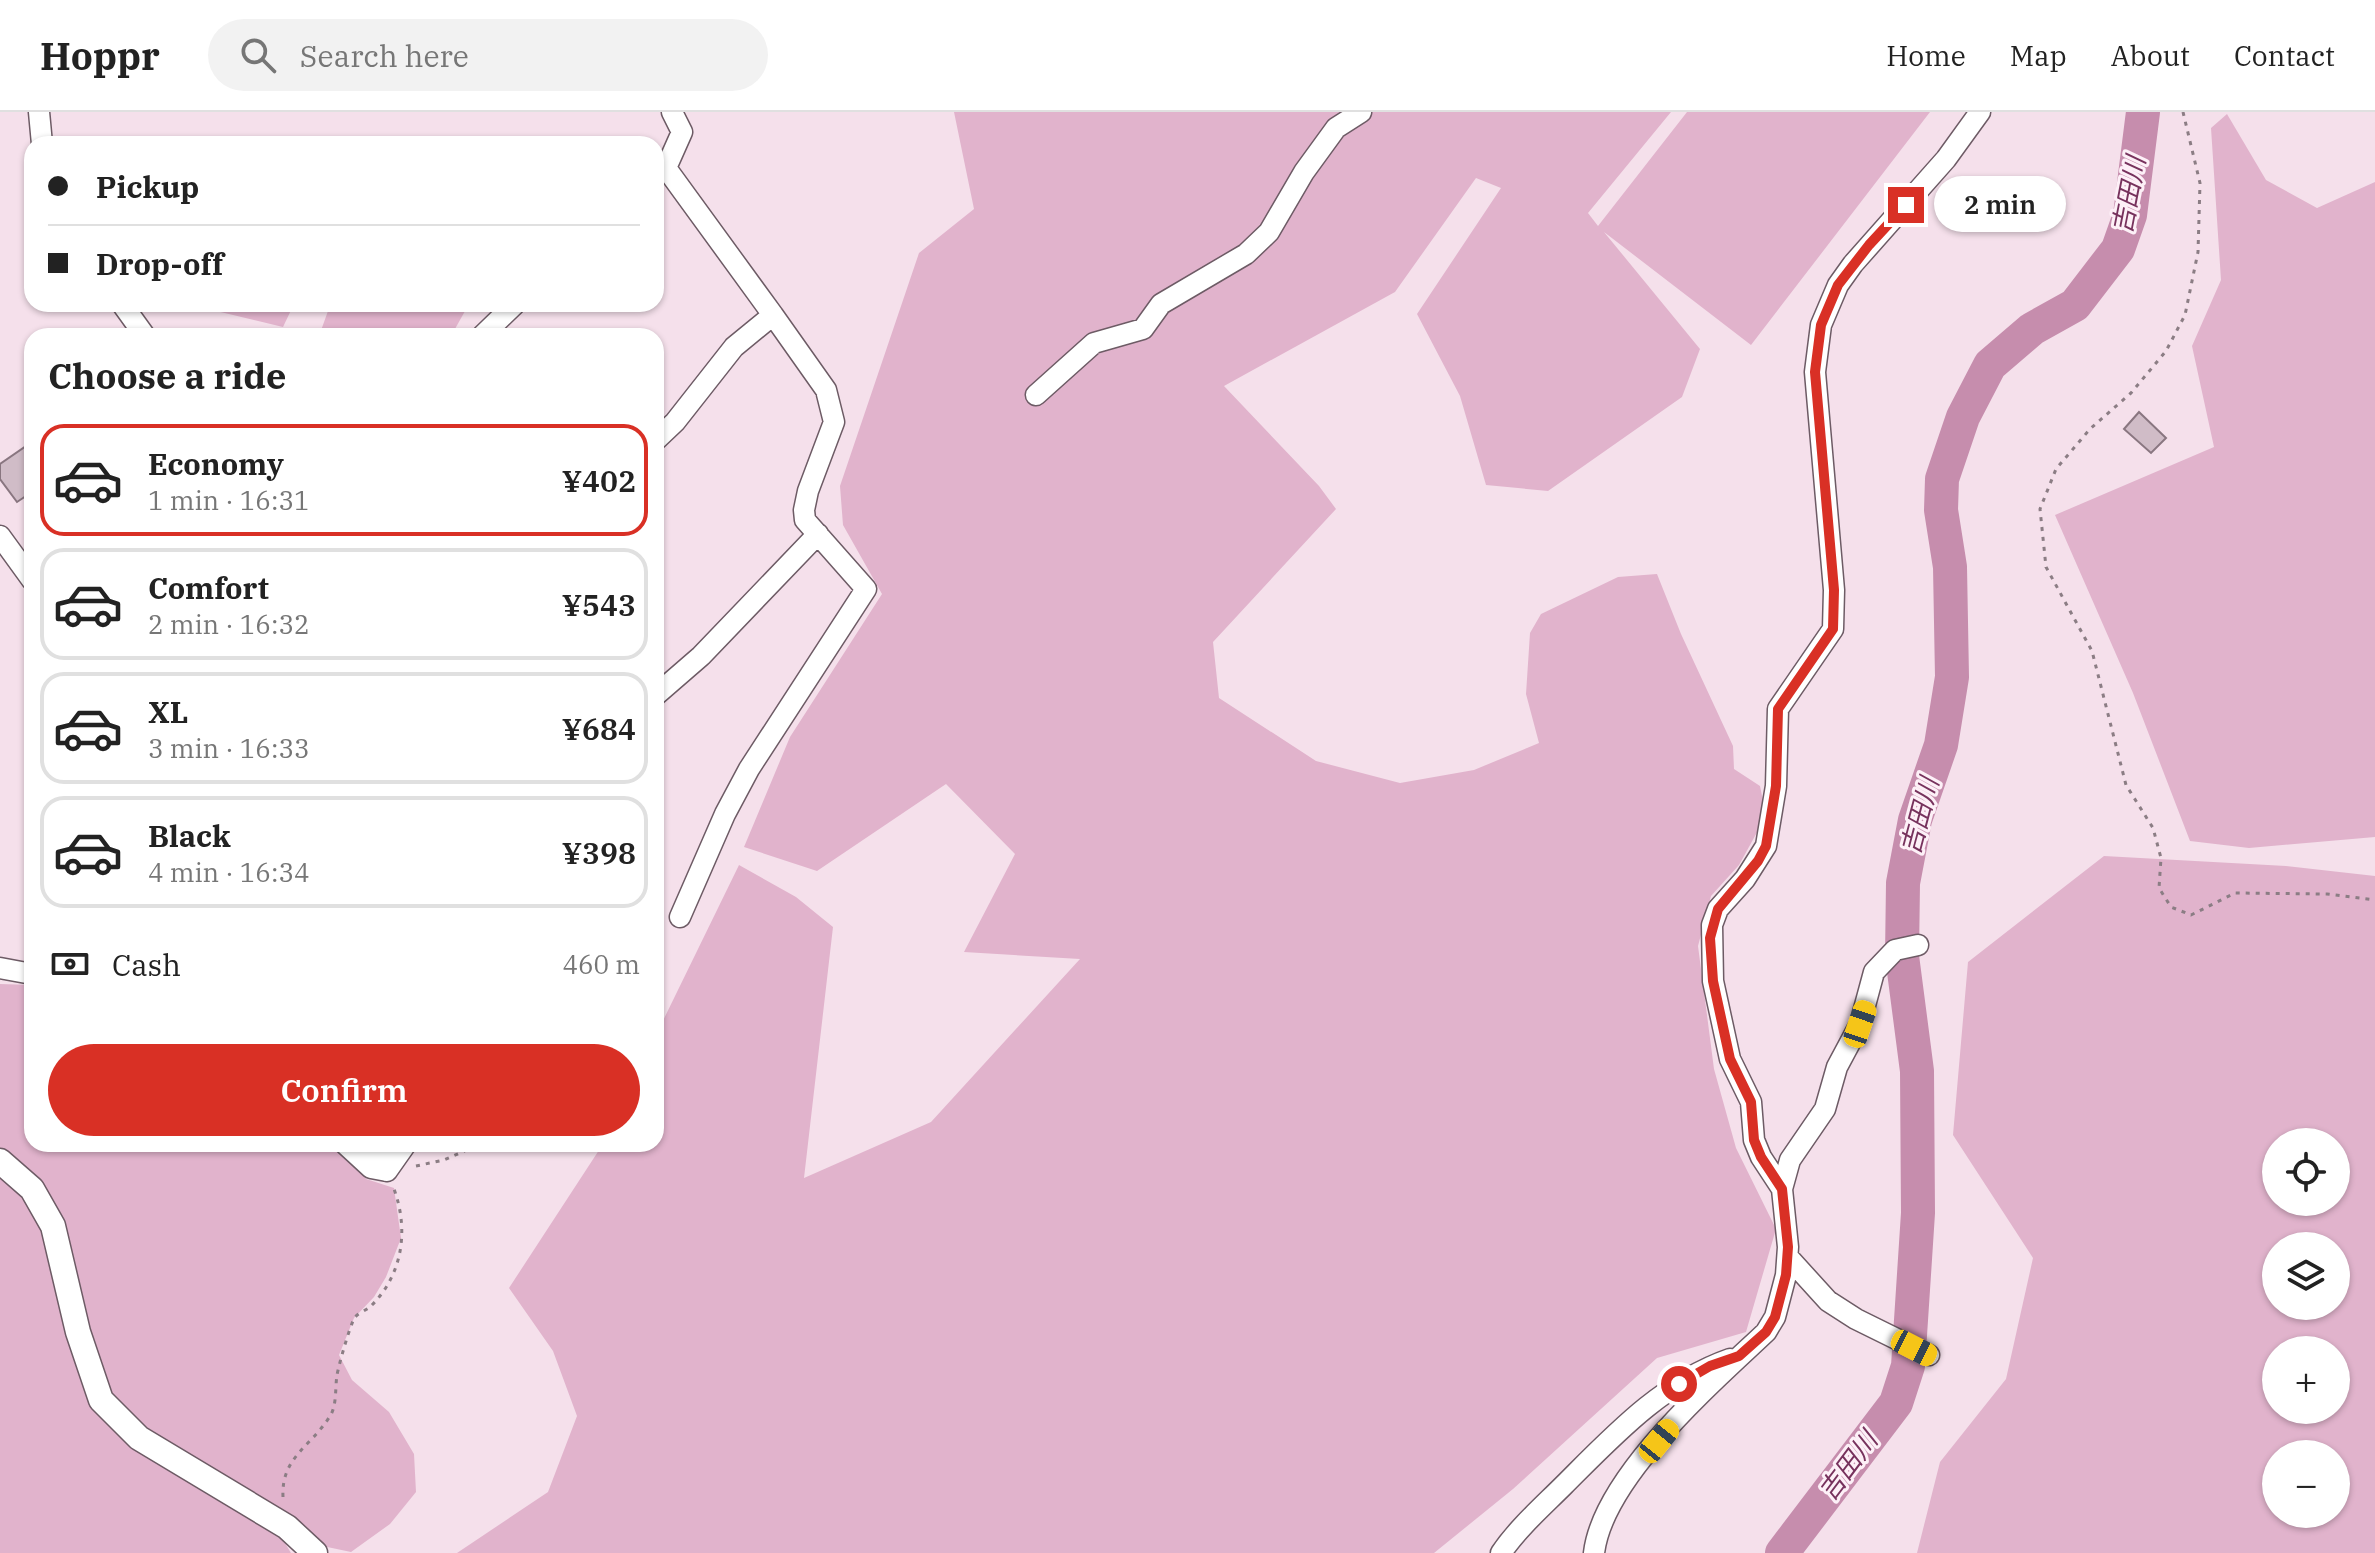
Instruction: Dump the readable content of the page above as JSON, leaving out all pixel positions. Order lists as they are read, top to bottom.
{
  "water": ["吉田川"],
  "page": {
    "header": "Hoppr",
    "search": "Search here",
    "nav": [
      "Home",
      "Map",
      "About",
      "Contact"
    ],
    "banner": ["Pickup", "Drop-off"],
    "bubble": "2 min",
    "heading": "Choose a ride",
    "list": [
      {
        "name": "Economy",
        "note": "1 min · 16:31",
        "value": "¥402"
      },
      {
        "name": "Comfort",
        "note": "2 min · 16:32",
        "value": "¥543"
      },
      {
        "name": "XL",
        "note": "3 min · 16:33",
        "value": "¥684"
      },
      {
        "name": "Black",
        "note": "4 min · 16:34",
        "value": "¥398"
      }
    ],
    "pay": ["Cash", "460 m"],
    "buttons": "Confirm",
    "map_buttons": ["+", "−"]
  }
}
